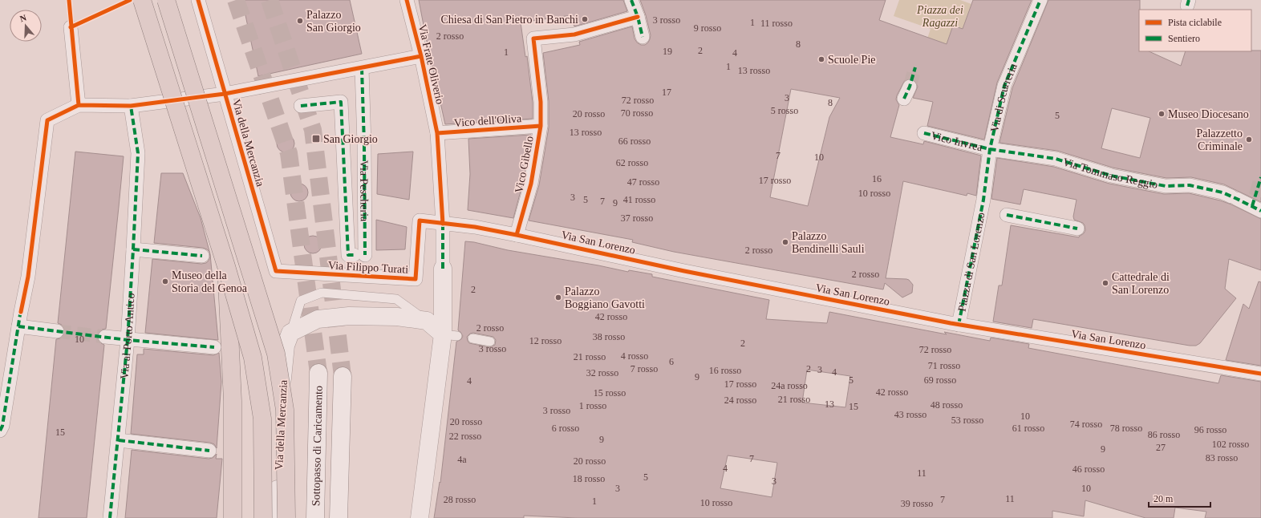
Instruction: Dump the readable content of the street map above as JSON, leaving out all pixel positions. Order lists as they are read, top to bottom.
{
  "streets": {
    "street": [
      "Via Frate Oliverio",
      "Via di Scurreria",
      "Vico dell'Oliva",
      "Vico Invrea",
      "Via della Mercanzia",
      "Vico Gibello",
      "Via Tommaso Reggio",
      "Via Pescheria",
      "Via San Lorenzo",
      "Piazza di San Lorenzo",
      "Via Filippo Turati",
      "Via al Porto Antico",
      "Sottopasso di Caricamento"
    ]
  },
  "crossings": [
    ["Via Frate Oliverio", "Vico dell'Oliva"],
    ["Via Frate Oliverio", "Via San Lorenzo"],
    ["Via Frate Oliverio", "Via Filippo Turati"],
    ["Via di Scurreria", "Vico Invrea"],
    ["Via di Scurreria", "Via Tommaso Reggio"],
    ["Via di Scurreria", "Piazza di San Lorenzo"],
    ["Vico dell'Oliva", "Vico Gibello"],
    ["Vico Invrea", "Via Tommaso Reggio"],
    ["Via della Mercanzia", "Via Filippo Turati"],
    ["Vico Gibello", "Via San Lorenzo"],
    ["Via San Lorenzo", "Piazza di San Lorenzo"],
    ["Via San Lorenzo", "Via Filippo Turati"]
  ],
  "parks": ["Piazza dei Ragazzi"],
  "places": {
    "other": [
      "Chiesa di San Pietro in Banchi",
      "Palazzo San Giorgio",
      "Scuole Pie",
      "Museo Diocesano",
      "Palazzetto Criminale",
      "Palazzo Bendinelli Sauli",
      "Museo della Storia del Genoa",
      "Cattedrale di San Lorenzo",
      "Palazzo Boggiano Gavotti"
    ],
    "transit": ["San Giorgio"]
  },
  "house_numbers": [
    "3 rosso",
    "1",
    "11 rosso",
    "9 rosso",
    "2 rosso",
    "8",
    "2",
    "19",
    "1",
    "4",
    "1",
    "13 rosso",
    "17",
    "3",
    "72 rosso",
    "8",
    "5 rosso",
    "70 rosso",
    "20 rosso",
    "5",
    "13 rosso",
    "66 rosso",
    "7",
    "10",
    "62 rosso",
    "16",
    "17 rosso",
    "47 rosso",
    "10 rosso",
    "3",
    "5",
    "41 rosso",
    "7",
    "9",
    "37 rosso",
    "2 rosso",
    "2 rosso",
    "2",
    "42 rosso",
    "2 rosso",
    "38 rosso",
    "10",
    "12 rosso",
    "2",
    "3 rosso",
    "72 rosso",
    "4 rosso",
    "21 rosso",
    "6",
    "71 rosso",
    "7 rosso",
    "2",
    "3",
    "16 rosso",
    "4",
    "32 rosso",
    "9",
    "5",
    "69 rosso",
    "4",
    "17 rosso",
    "24a rosso",
    "42 rosso",
    "15 rosso",
    "21 rosso",
    "24 rosso",
    "13",
    "48 rosso",
    "1 rosso",
    "15",
    "3 rosso",
    "43 rosso",
    "10",
    "53 rosso",
    "20 rosso",
    "74 rosso",
    "6 rosso",
    "61 rosso",
    "78 rosso",
    "96 rosso",
    "15",
    "86 rosso",
    "22 rosso",
    "9",
    "102 rosso",
    "27",
    "9",
    "83 rosso",
    "7",
    "4a",
    "20 rosso",
    "4",
    "46 rosso",
    "11",
    "5",
    "18 rosso",
    "3",
    "3",
    "10",
    "11",
    "28 rosso",
    "7",
    "1",
    "10 rosso",
    "39 rosso"
  ],
  "legend": ["Pista ciclabile", "Sentiero"],
  "scale_bar": "20 m",
  "north": "top"
}
